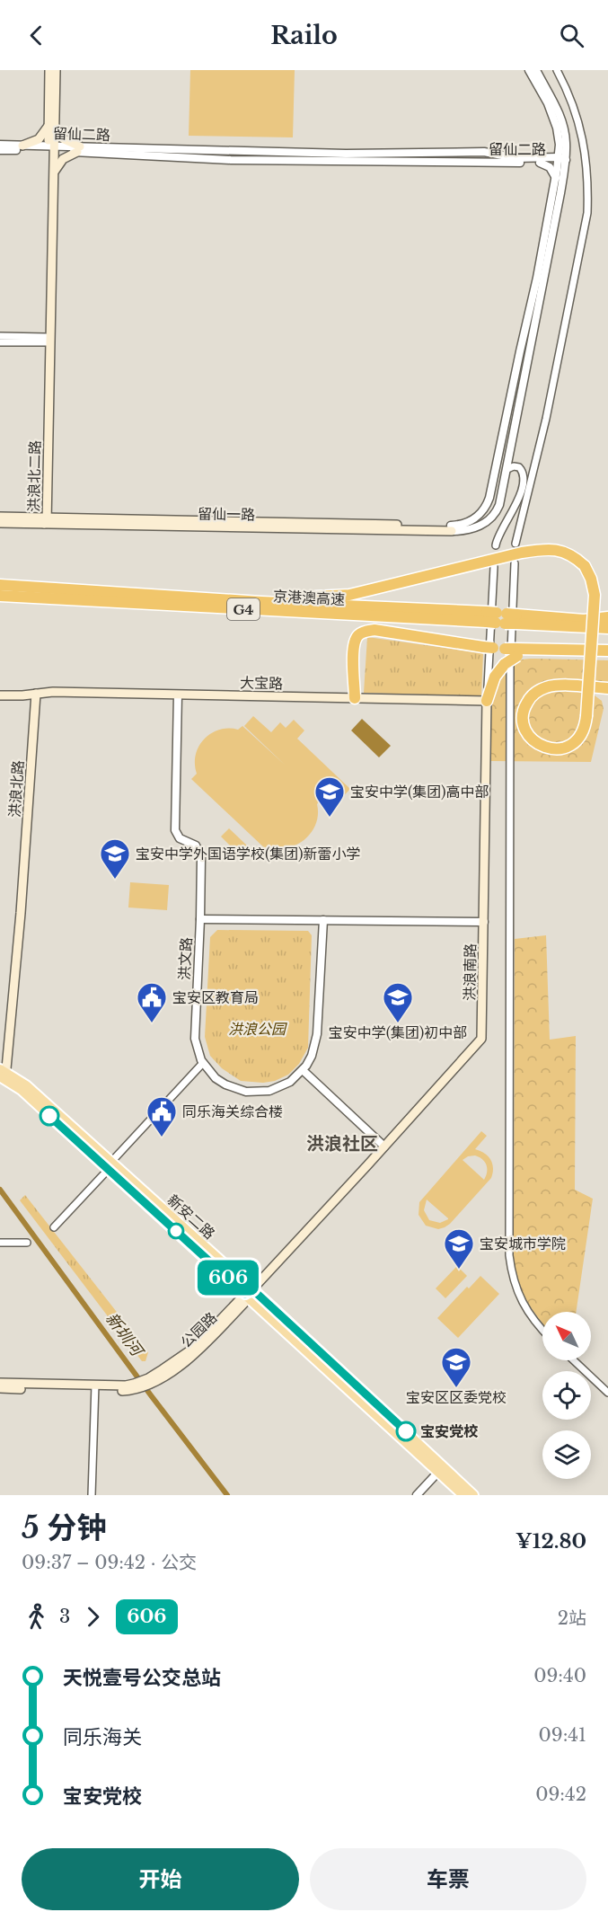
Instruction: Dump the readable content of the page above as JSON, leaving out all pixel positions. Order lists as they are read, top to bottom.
{
  "streets": {
    "highway": ["京港澳高速", "G4"],
    "main road": [
      "洪浪北二路",
      "留仙一路",
      "大宝路",
      "洪浪北路",
      "洪浪南路",
      "新安二路",
      "公园路"
    ],
    "street": ["留仙二路", "洪文路"]
  },
  "crossings": [
    ["留仙二路", "洪浪北二路"],
    ["洪浪北二路", "留仙一路"],
    ["大宝路", "洪浪北路"],
    ["大宝路", "洪文路"],
    ["大宝路", "洪浪南路"],
    ["洪浪北路", "新安二路"],
    ["洪浪南路", "新安二路"],
    ["洪浪南路", "公园路"],
    ["新安二路", "公园路"]
  ],
  "districts": ["洪浪社区"],
  "water": ["新圳河"],
  "parks": ["洪浪公园"],
  "places": {
    "school or university": [
      "宝安中学(集团)高中部",
      "宝安中学外国语学校(集团)新蕾小学",
      "宝安中学(集团)初中部",
      "宝安城市学院",
      "宝安区区委党校"
    ],
    "public building": ["宝安区教育局", "同乐海关综合楼"],
    "other": ["宝安党校"]
  },
  "lines": ["bus line 606"],
  "north": "top left",
  "page": {
    "header": "Railo",
    "on_map": "606",
    "heading": ["5 分钟", "09:37 – 09:42 · 公交", "¥12.80"],
    "legs": ["3", "606", "2站"],
    "list": [
      {
        "name": "天悦壹号公交总站",
        "value": "09:40"
      },
      {
        "name": "同乐海关",
        "value": "09:41"
      },
      {
        "name": "宝安党校",
        "value": "09:42"
      }
    ],
    "buttons": ["开始", "车票"]
  }
}
